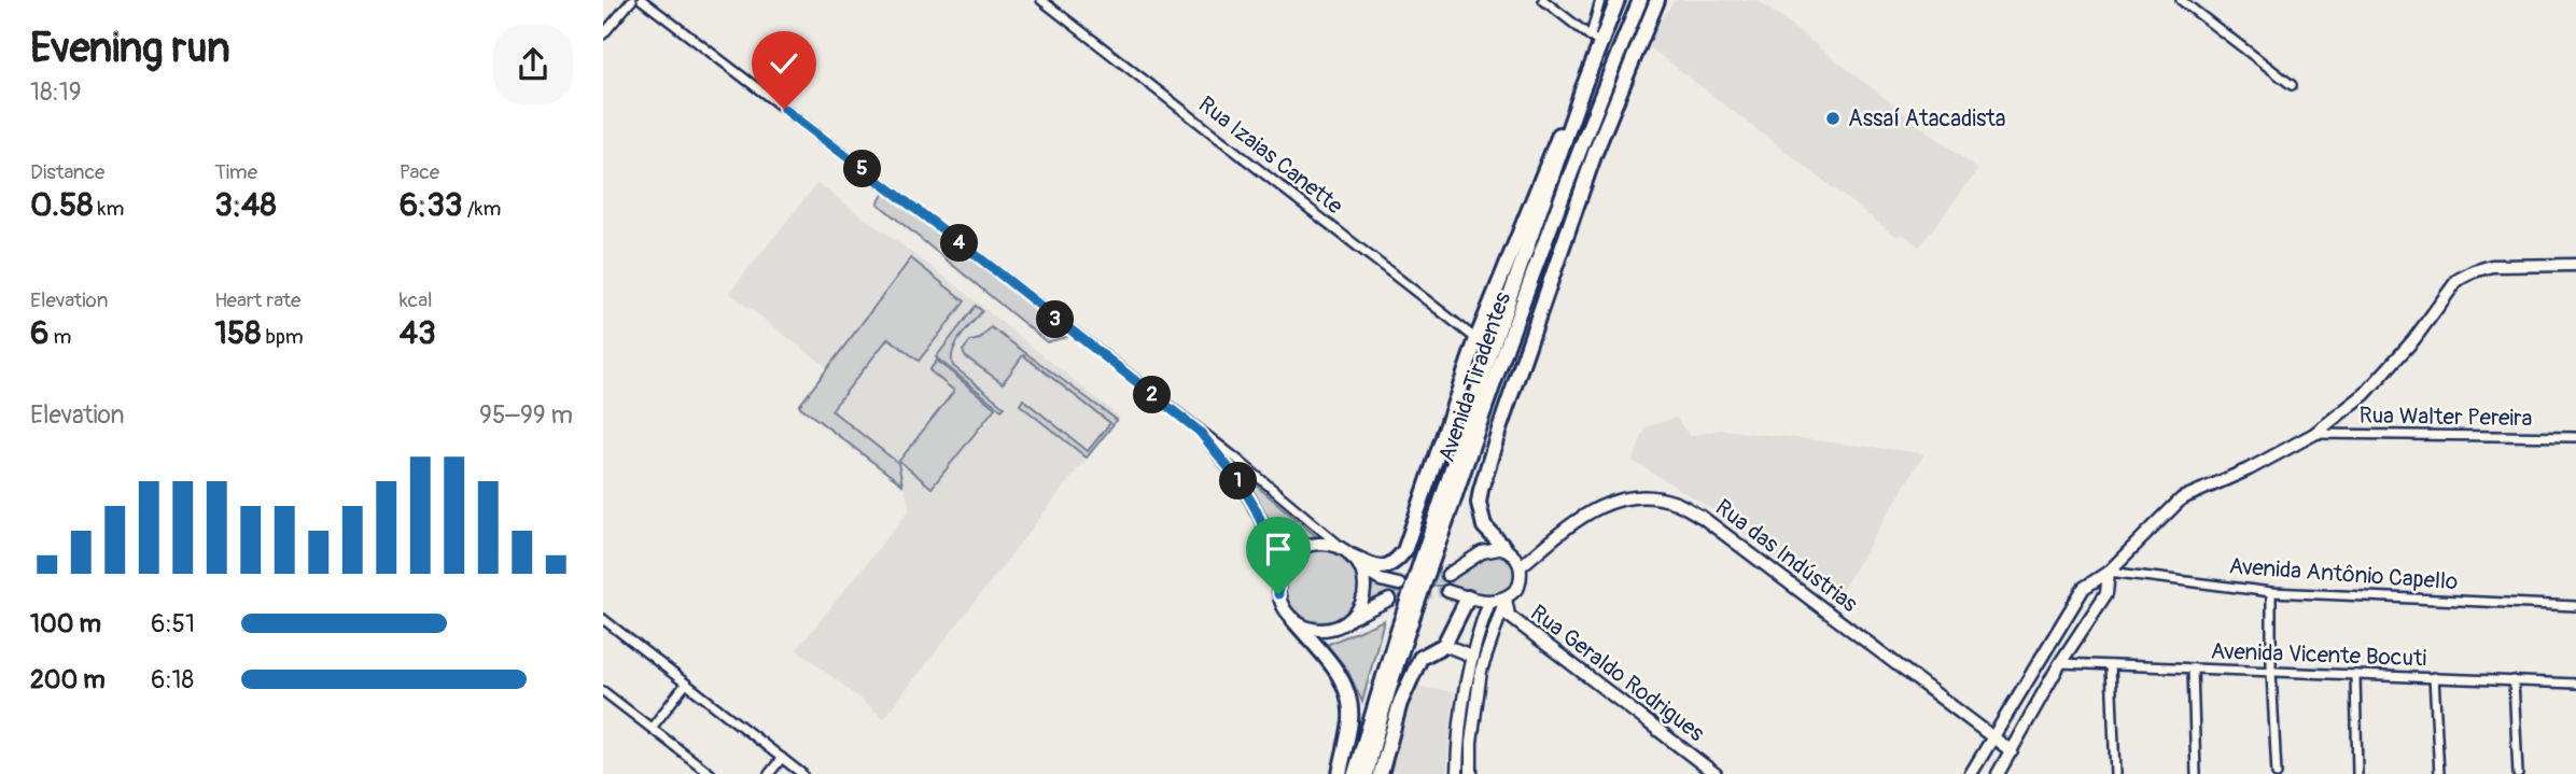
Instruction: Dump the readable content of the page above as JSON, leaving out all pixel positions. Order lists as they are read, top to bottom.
{
  "streets": {
    "highway": ["Avenida Tiradentes"],
    "street": [
      "Rua Izaias Canette",
      "Rua Walter Pereira",
      "Rua das Indústrias",
      "Avenida Antônio Capello",
      "Avenida Vicente Bocuti",
      "Rua Geraldo Rodrigues"
    ]
  },
  "places": ["Assaí Atacadista"],
  "page": {
    "heading": ["Evening run", "18:19"],
    "stats": [
      ["Distance", "0.58 km"],
      ["Time", "3:48"],
      ["Pace", "6:33 /km"],
      ["Elevation", "6 m"],
      ["Heart rate", "158 bpm"],
      ["kcal", "43"]
    ],
    "pins": [
      "5",
      "4",
      "3",
      "2",
      "1"
    ],
    "chart": ["Elevation", "95–99 m"],
    "list": [
      {
        "name": "100 m",
        "note": "6:51"
      },
      {
        "name": "200 m",
        "note": "6:18"
      }
    ]
  }
}
